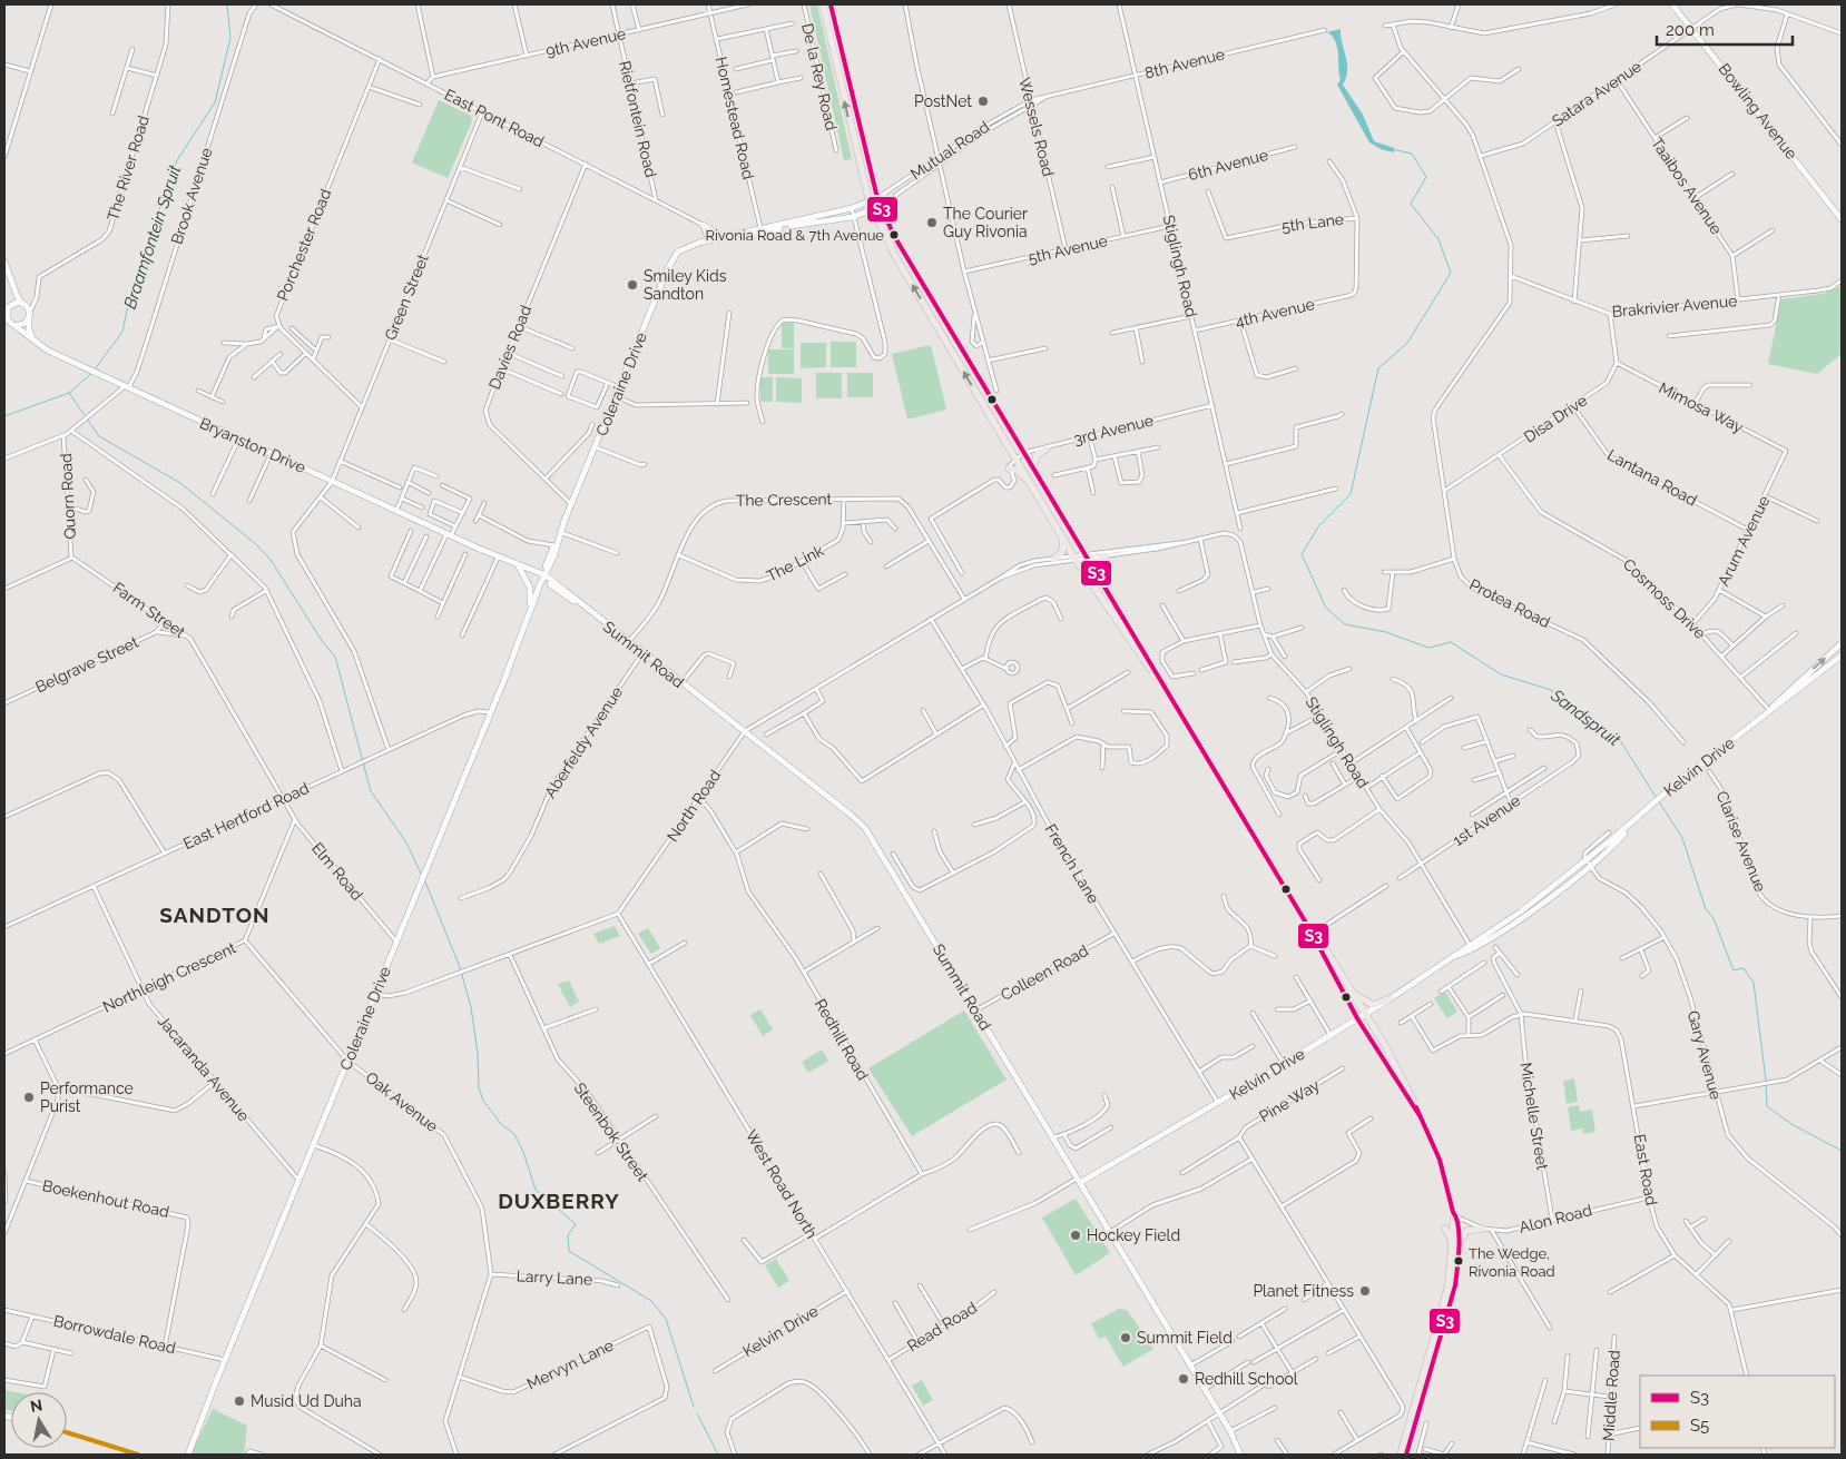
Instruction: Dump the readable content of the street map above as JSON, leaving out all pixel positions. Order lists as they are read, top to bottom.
{
  "streets": {
    "main road": [
      "Bowling Avenue",
      "Mutual Road",
      "Coleraine Drive",
      "Bryanston Drive",
      "Summit Road",
      "Kelvin Drive"
    ],
    "street": [
      "9th Avenue",
      "8th Avenue",
      "De la Rey Road",
      "Satara Avenue",
      "East Pont Road",
      "Homestead Road",
      "Rietfontein Road",
      "Wessels Road",
      "6th Avenue",
      "The River Road",
      "Taaibos Avenue",
      "Brook Avenue",
      "5th Lane",
      "Porchester Road",
      "5th Avenue",
      "Stiglingh Road",
      "Green Street",
      "Brakrivier Avenue",
      "4th Avenue",
      "Davies Road",
      "Mimosa Way",
      "Disa Drive",
      "3rd Avenue",
      "Lantana Road",
      "Quorn Road",
      "The Crescent",
      "Arum Avenue",
      "The Link",
      "Cosmoss Drive",
      "Protea Road",
      "Farm Street",
      "Belgrave Street",
      "Aberfeldy Avenue",
      "North Road",
      "East Hertford Road",
      "1st Avenue",
      "Clarise Avenue",
      "French Lane",
      "Elm Road",
      "Colleen Road",
      "Northleigh Crescent",
      "Redhill Road",
      "Gary Avenue",
      "Jacaranda Avenue",
      "Pine Way",
      "Oak Avenue",
      "Michelle Street",
      "Steenbok Street",
      "East Road",
      "West Road North",
      "Boekenhout Road",
      "Alon Road",
      "Larry Lane",
      "Read Road",
      "Borrowdale Road",
      "Mervyn Lane",
      "Middle Road"
    ]
  },
  "crossings": [
    ["9th Avenue", "East Pont Road"],
    ["9th Avenue", "Homestead Road"],
    ["9th Avenue", "Rietfontein Road"],
    ["8th Avenue", "Wessels Road"],
    ["8th Avenue", "Mutual Road"],
    ["8th Avenue", "Stiglingh Road"],
    ["Satara Avenue", "Bowling Avenue"],
    ["Satara Avenue", "Taaibos Avenue"],
    ["East Pont Road", "Rietfontein Road"],
    ["East Pont Road", "Porchester Road"],
    ["East Pont Road", "Green Street"],
    ["East Pont Road", "Davies Road"],
    ["Homestead Road", "Mutual Road"],
    ["Wessels Road", "Mutual Road"],
    ["Wessels Road", "5th Avenue"],
    ["6th Avenue", "Stiglingh Road"],
    ["The River Road", "Bryanston Drive"],
    ["Taaibos Avenue", "Brakrivier Avenue"],
    ["Brook Avenue", "Bryanston Drive"],
    ["Brook Avenue", "Quorn Road"],
    ["5th Lane", "4th Avenue"],
    ["5th Avenue", "Stiglingh Road"],
    ["Stiglingh Road", "4th Avenue"],
    ["Stiglingh Road", "3rd Avenue"],
    ["Stiglingh Road", "Kelvin Drive"],
    ["Stiglingh Road", "North Road"],
    ["Stiglingh Road", "1st Avenue"],
    ["Green Street", "Bryanston Drive"],
    ["Green Street", "East Hertford Road"],
    ["Brakrivier Avenue", "Protea Road"],
    ["Davies Road", "Coleraine Drive"],
    ["Coleraine Drive", "Bryanston Drive"],
    ["Coleraine Drive", "Summit Road"],
    ["Coleraine Drive", "East Hertford Road"],
    ["Coleraine Drive", "Elm Road"],
    ["Coleraine Drive", "Jacaranda Avenue"],
    ["Coleraine Drive", "Oak Avenue"],
    ["Coleraine Drive", "Borrowdale Road"],
    ["Mimosa Way", "Disa Drive"],
    ["Mimosa Way", "Arum Avenue"],
    ["Disa Drive", "Lantana Road"],
    ["Disa Drive", "Cosmoss Drive"],
    ["Disa Drive", "Protea Road"],
    ["Bryanston Drive", "Summit Road"],
    ["Lantana Road", "Arum Avenue"],
    ["Quorn Road", "Farm Street"],
    ["The Crescent", "The Link"],
    ["The Crescent", "Summit Road"],
    ["The Crescent", "North Road"],
    ["Arum Avenue", "Cosmoss Drive"],
    ["Cosmoss Drive", "Kelvin Drive"],
    ["Farm Street", "Belgrave Street"],
    ["Farm Street", "East Hertford Road"],
    ["Farm Street", "Elm Road"],
    ["Summit Road", "Aberfeldy Avenue"],
    ["Summit Road", "Kelvin Drive"],
    ["Summit Road", "North Road"],
    ["Summit Road", "Colleen Road"],
    ["Kelvin Drive", "French Lane"],
    ["Kelvin Drive", "Gary Avenue"],
    ["Kelvin Drive", "West Road North"],
    ["North Road", "French Lane"],
    ["North Road", "Redhill Road"],
    ["North Road", "West Road North"],
    ["East Hertford Road", "Elm Road"],
    ["East Hertford Road", "Jacaranda Avenue"],
    ["French Lane", "Colleen Road"],
    ["Elm Road", "Northleigh Crescent"],
    ["Northleigh Crescent", "Jacaranda Avenue"],
    ["Northleigh Crescent", "Oak Avenue"],
    ["Oak Avenue", "Larry Lane"],
    ["Oak Avenue", "Mervyn Lane"],
    ["Michelle Street", "East Road"],
    ["Michelle Street", "Alon Road"],
    ["East Road", "Alon Road"],
    ["West Road North", "Read Road"],
    ["Boekenhout Road", "Borrowdale Road"]
  ],
  "districts": ["SANDTON", "DUXBERRY"],
  "water": ["Braamfontein Spruit", "Sandspruit"],
  "places": [
    "PostNet",
    "The Courier Guy Rivonia",
    "Rivonia Road & 7th Avenue",
    "Smiley Kids Sandton",
    "Performance Purist",
    "Hockey Field",
    "The Wedge, Rivonia Road",
    "Planet Fitness",
    "Summit Field",
    "Redhill School",
    "Musid Ud Duha"
  ],
  "lines": ["transit line S3", "transit line S5"],
  "legend": ["S3", "S5"],
  "scale_bar": "200 m",
  "north": "top"
}
